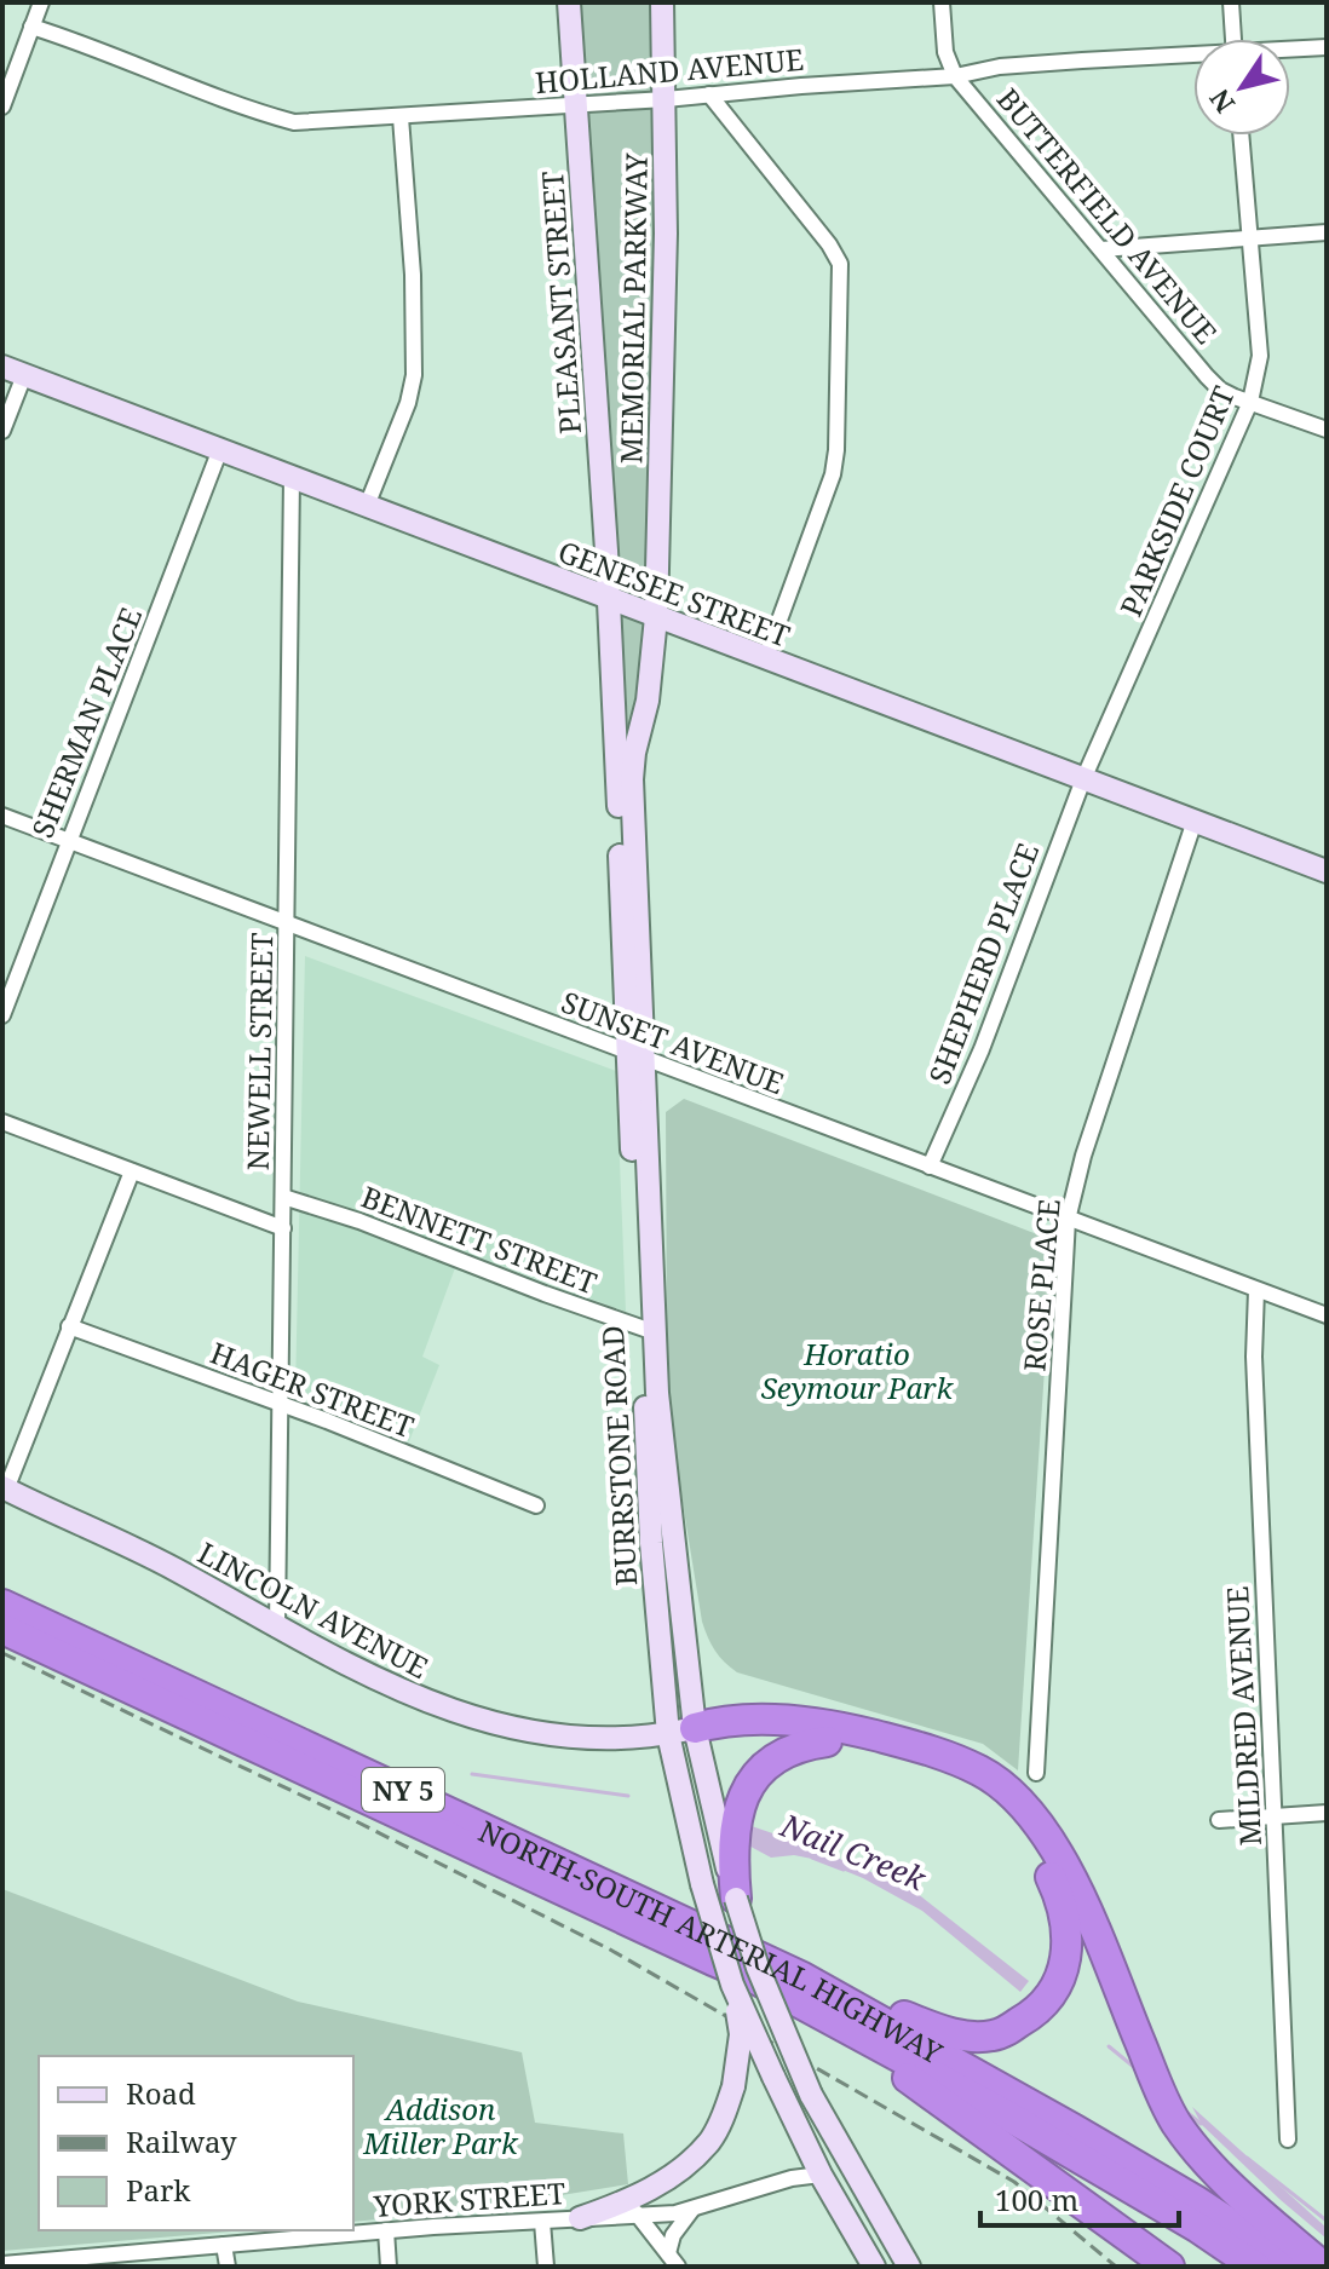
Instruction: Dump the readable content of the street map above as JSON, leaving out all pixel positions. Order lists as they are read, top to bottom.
{
  "streets": {
    "highway": ["NY 5", "NORTH-SOUTH ARTERIAL HIGHWAY"],
    "street": [
      "HOLLAND AVENUE",
      "BUTTERFIELD AVENUE",
      "PLEASANT STREET",
      "MEMORIAL PARKWAY",
      "PARKSIDE COURT",
      "GENESEE STREET",
      "SHERMAN PLACE",
      "SHEPHERD PLACE",
      "SUNSET AVENUE",
      "NEWELL STREET",
      "BENNETT STREET",
      "ROSE PLACE",
      "HAGER STREET",
      "BURRSTONE ROAD",
      "LINCOLN AVENUE",
      "MILDRED AVENUE",
      "YORK STREET"
    ]
  },
  "crossings": [
    ["HOLLAND AVENUE", "BUTTERFIELD AVENUE"],
    ["HOLLAND AVENUE", "PLEASANT STREET"],
    ["HOLLAND AVENUE", "MEMORIAL PARKWAY"],
    ["BUTTERFIELD AVENUE", "PARKSIDE COURT"],
    ["PLEASANT STREET", "GENESEE STREET"],
    ["PLEASANT STREET", "BURRSTONE ROAD"],
    ["MEMORIAL PARKWAY", "GENESEE STREET"],
    ["MEMORIAL PARKWAY", "BURRSTONE ROAD"],
    ["PARKSIDE COURT", "GENESEE STREET"],
    ["PARKSIDE COURT", "SHEPHERD PLACE"],
    ["GENESEE STREET", "SHERMAN PLACE"],
    ["GENESEE STREET", "SHEPHERD PLACE"],
    ["GENESEE STREET", "NEWELL STREET"],
    ["GENESEE STREET", "ROSE PLACE"],
    ["GENESEE STREET", "BURRSTONE ROAD"],
    ["SHERMAN PLACE", "SUNSET AVENUE"],
    ["SHEPHERD PLACE", "SUNSET AVENUE"],
    ["SUNSET AVENUE", "NEWELL STREET"],
    ["SUNSET AVENUE", "ROSE PLACE"],
    ["SUNSET AVENUE", "BURRSTONE ROAD"],
    ["SUNSET AVENUE", "MILDRED AVENUE"],
    ["NEWELL STREET", "BENNETT STREET"],
    ["NEWELL STREET", "HAGER STREET"],
    ["NEWELL STREET", "LINCOLN AVENUE"],
    ["BENNETT STREET", "BURRSTONE ROAD"],
    ["BURRSTONE ROAD", "LINCOLN AVENUE"]
  ],
  "water": ["Nail Creek"],
  "parks": ["Horatio Seymour Park", "Addison Miller Park"],
  "legend": ["Road", "Railway", "Park"],
  "scale_bar": "100 m",
  "north": "bottom left"
}
